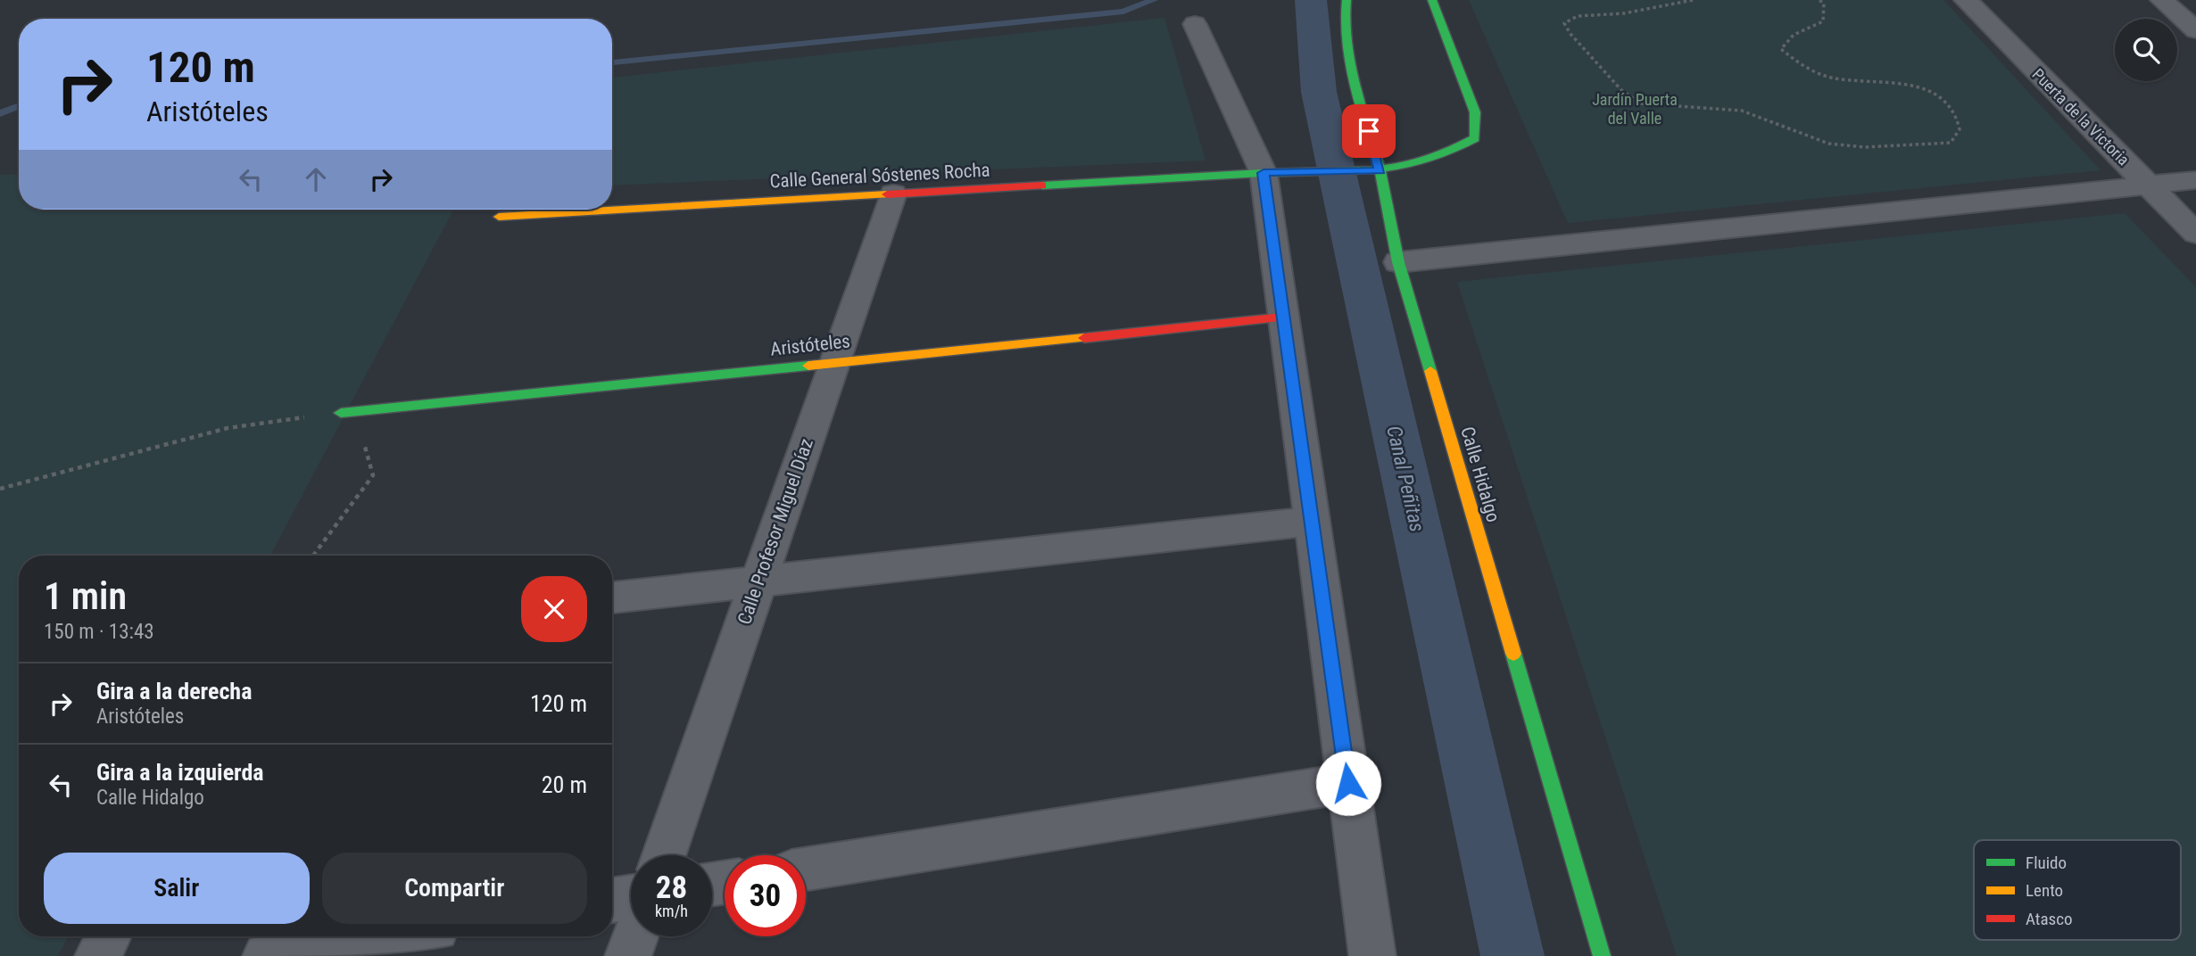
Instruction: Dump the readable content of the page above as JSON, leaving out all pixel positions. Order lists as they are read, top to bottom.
{
  "streets": {
    "street": [
      "Puerta de la Victoria",
      "Calle General Sóstenes Rocha",
      "Aristóteles",
      "Calle Hidalgo",
      "Calle Profesor Miguel Díaz"
    ]
  },
  "crossings": [
    ["Calle General Sóstenes Rocha", "Calle Profesor Miguel Díaz"],
    ["Aristóteles", "Calle Profesor Miguel Díaz"]
  ],
  "water": ["Canal Peñitas"],
  "parks": ["Jardín Puerta del Valle"],
  "legend": ["Fluido", "Lento", "Atasco"],
  "page": {
    "turn": ["120 m", "Aristóteles"],
    "heading": ["1 min", "150 m · 13:43"],
    "list": [
      {
        "name": "Gira a la derecha",
        "note": "Aristóteles",
        "value": "120 m"
      },
      {
        "name": "Gira a la izquierda",
        "note": "Calle Hidalgo",
        "value": "20 m"
      }
    ],
    "buttons": ["Salir", "Compartir"],
    "speed": "28 km/h",
    "limit": "30"
  }
}
